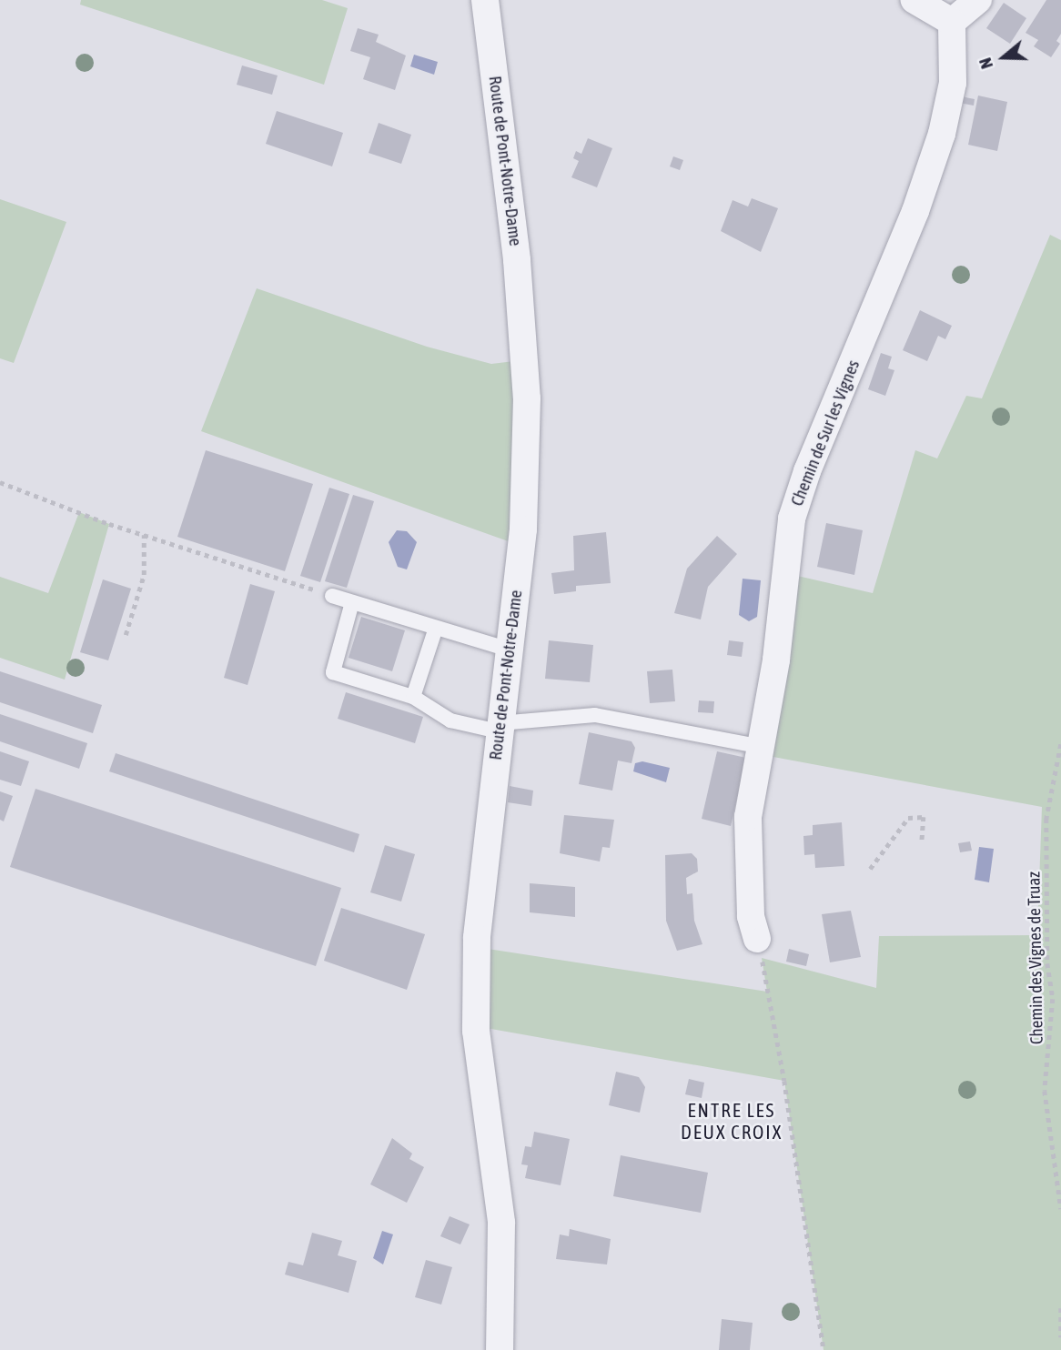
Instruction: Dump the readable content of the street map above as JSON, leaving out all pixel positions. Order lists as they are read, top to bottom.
{
  "streets": {
    "street": ["Route de Pont-Notre-Dame", "Chemin de Sur les Vignes"],
    "path": ["Chemin des Vignes de Truaz"]
  },
  "districts": ["ENTRE LES DEUX CROIX"],
  "north": "left"
}
